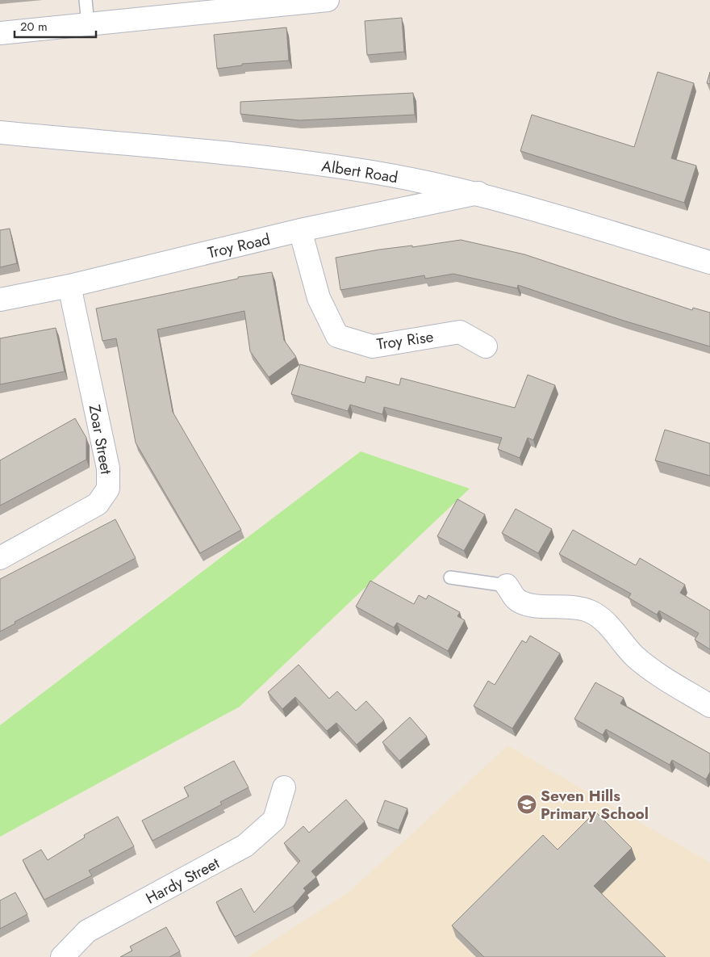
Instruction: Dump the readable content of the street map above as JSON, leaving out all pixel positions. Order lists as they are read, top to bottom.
{
  "streets": {
    "street": [
      "Albert Road",
      "Troy Road",
      "Troy Rise",
      "Zoar Street",
      "Hardy Street"
    ]
  },
  "crossings": [
    ["Albert Road", "Troy Road"],
    ["Troy Road", "Troy Rise"],
    ["Troy Road", "Zoar Street"]
  ],
  "places": {
    "school or university": ["Seven Hills Primary School"]
  },
  "scale_bar": "20 m"
}
